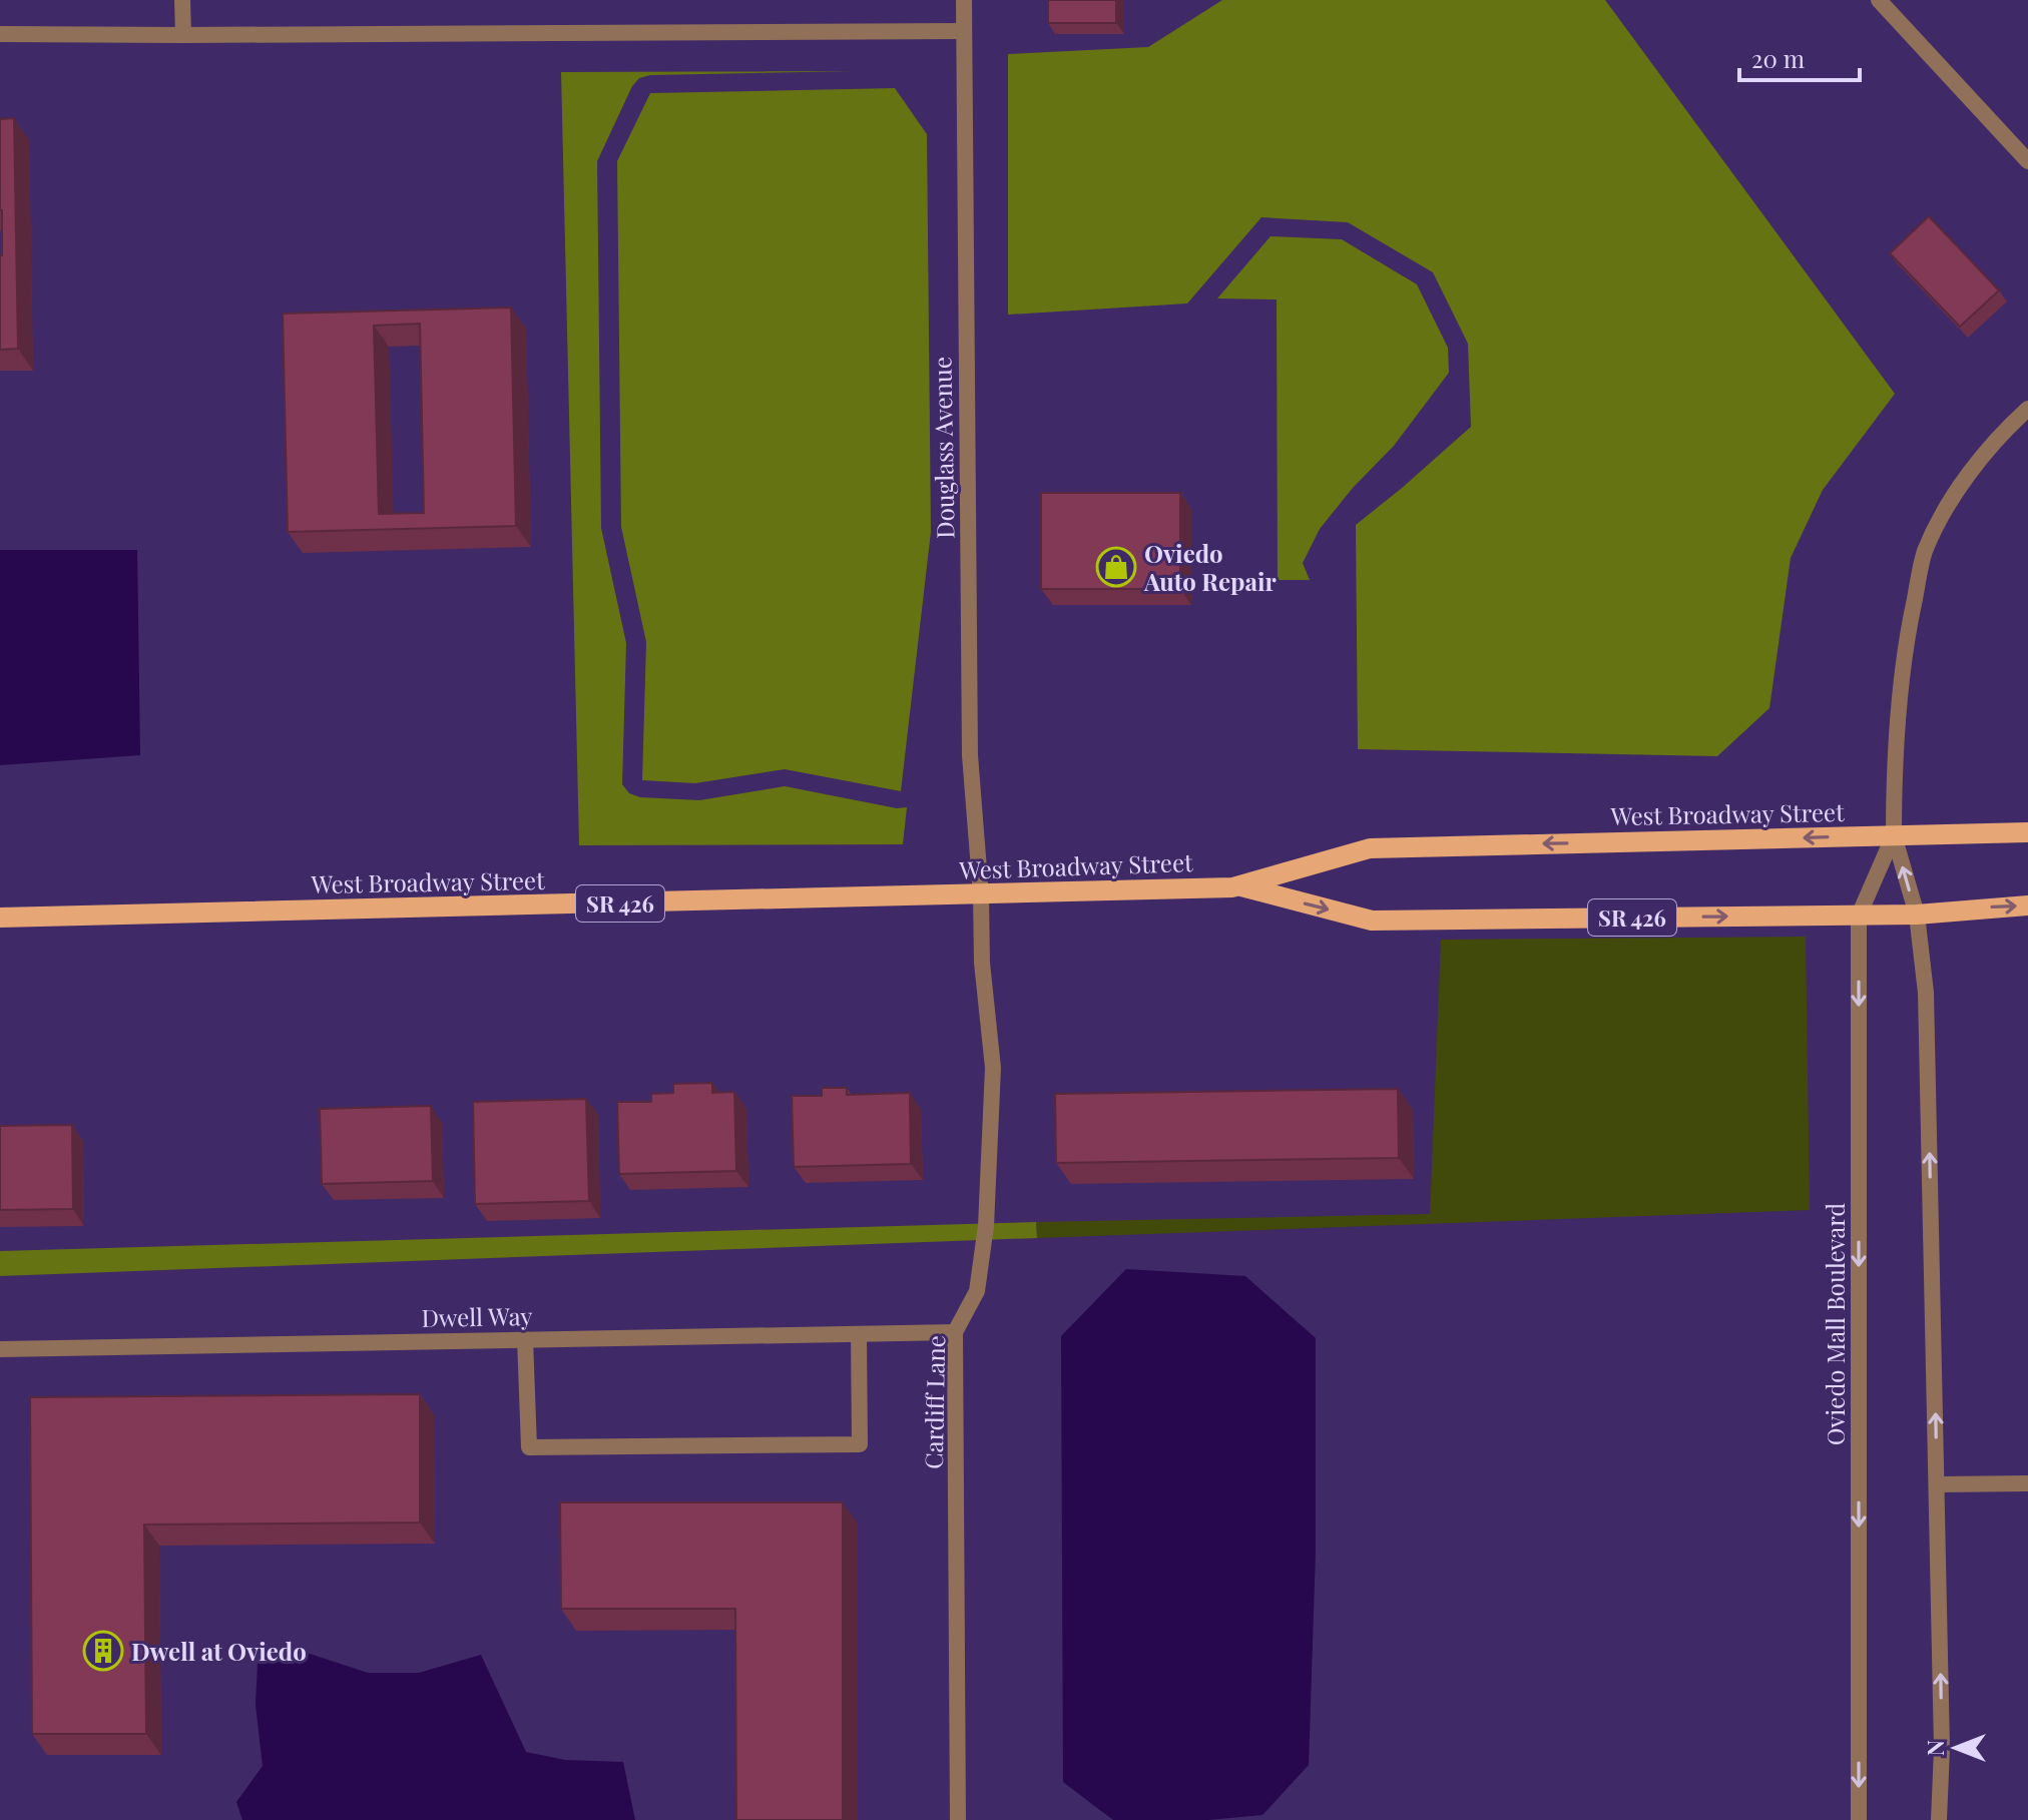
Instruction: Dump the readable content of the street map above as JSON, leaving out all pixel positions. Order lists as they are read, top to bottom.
{
  "streets": {
    "main road": ["West Broadway Street", "SR 426"],
    "street": [
      "Douglass Avenue",
      "Dwell Way",
      "Oviedo Mall Boulevard",
      "Cardiff Lane"
    ]
  },
  "crossings": [
    ["Douglass Avenue", "West Broadway Street"],
    ["Douglass Avenue", "Cardiff Lane"],
    ["West Broadway Street", "Oviedo Mall Boulevard"],
    ["West Broadway Street", "Cardiff Lane"],
    ["Dwell Way", "Cardiff Lane"]
  ],
  "places": {
    "shop": ["Oviedo Auto Repair"],
    "building": ["Dwell at Oviedo"]
  },
  "scale_bar": "20 m",
  "north": "left"
}
